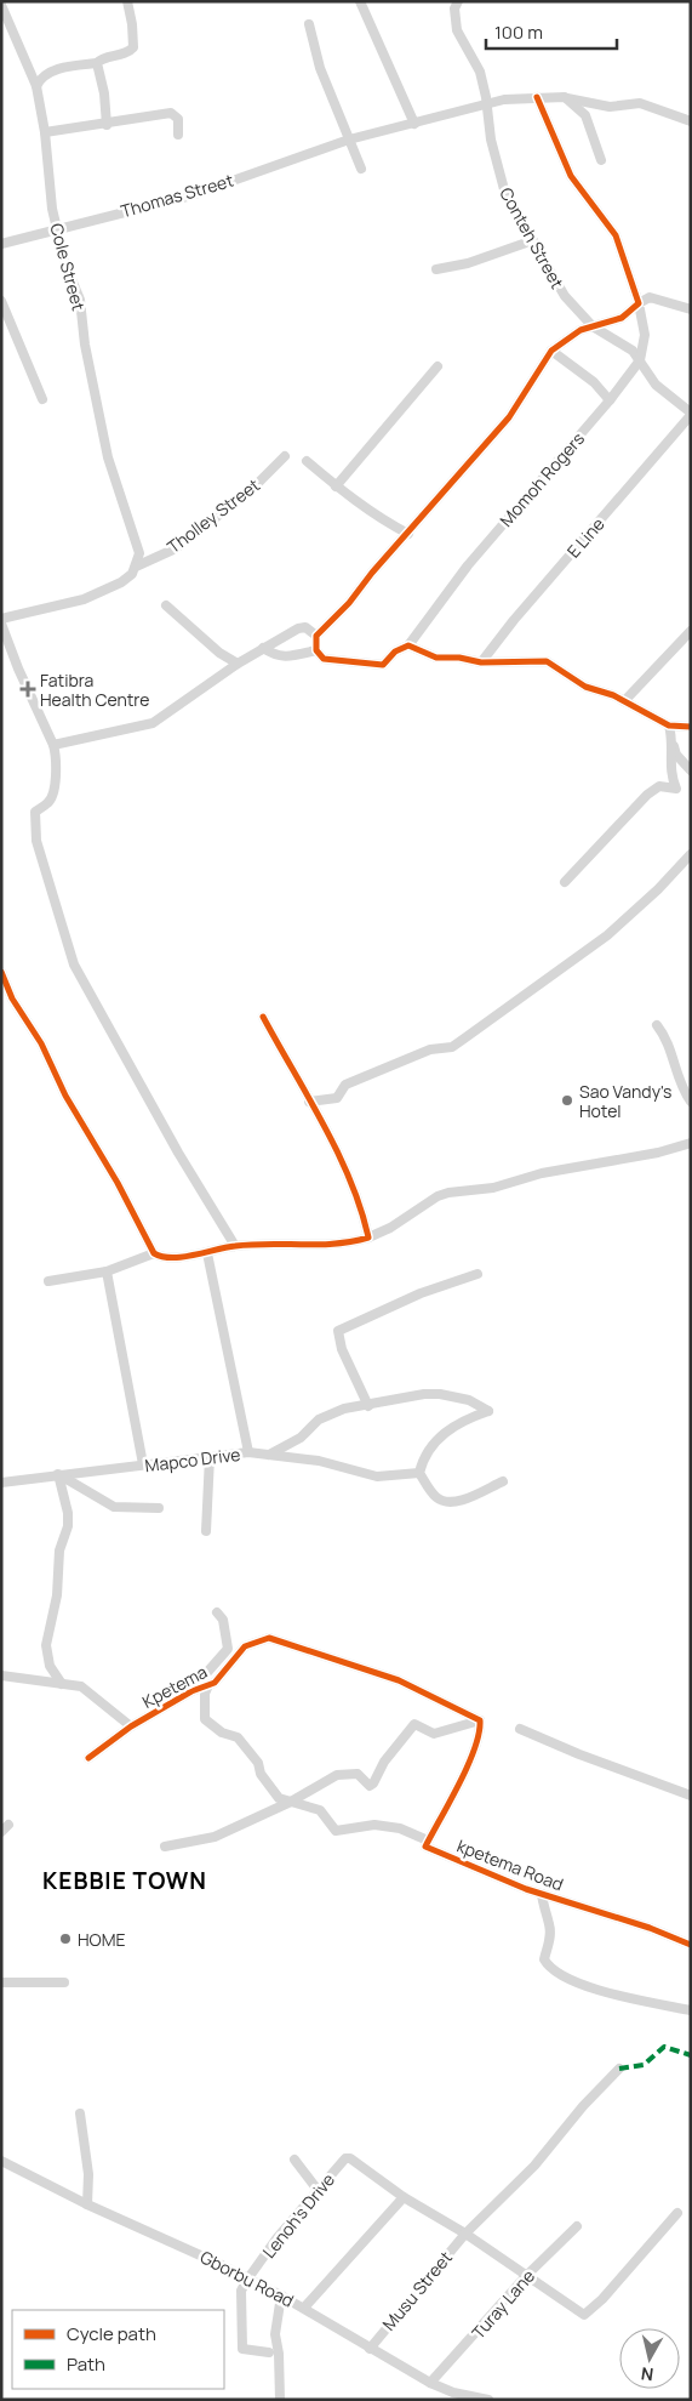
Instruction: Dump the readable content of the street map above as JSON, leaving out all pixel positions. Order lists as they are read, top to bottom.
{
  "streets": {
    "street": [
      "Thomas Street",
      "Conteh Street",
      "Cole Street",
      "Momoh Rogers",
      "Tholley Street",
      "E Line",
      "Mapco Drive",
      "Kpetema",
      "kpetema Road",
      "Lenoh's Drive",
      "Gborbu Road",
      "Musu Street",
      "Turay Lane"
    ]
  },
  "crossings": [
    ["Thomas Street", "Conteh Street"],
    ["Thomas Street", "Cole Street"],
    ["Thomas Street", "Momoh Rogers"],
    ["Conteh Street", "Momoh Rogers"],
    ["Conteh Street", "E Line"],
    ["Cole Street", "Tholley Street"],
    ["Lenoh's Drive", "Gborbu Road"],
    ["Gborbu Road", "Musu Street"],
    ["Gborbu Road", "Turay Lane"]
  ],
  "districts": ["KEBBIE TOWN"],
  "places": {
    "health": ["Fatibra Health Centre"],
    "other": ["Sao Vandy's Hotel", "HOME"]
  },
  "legend": ["Cycle path", "Path"],
  "scale_bar": "100 m",
  "north": "bottom"
}
